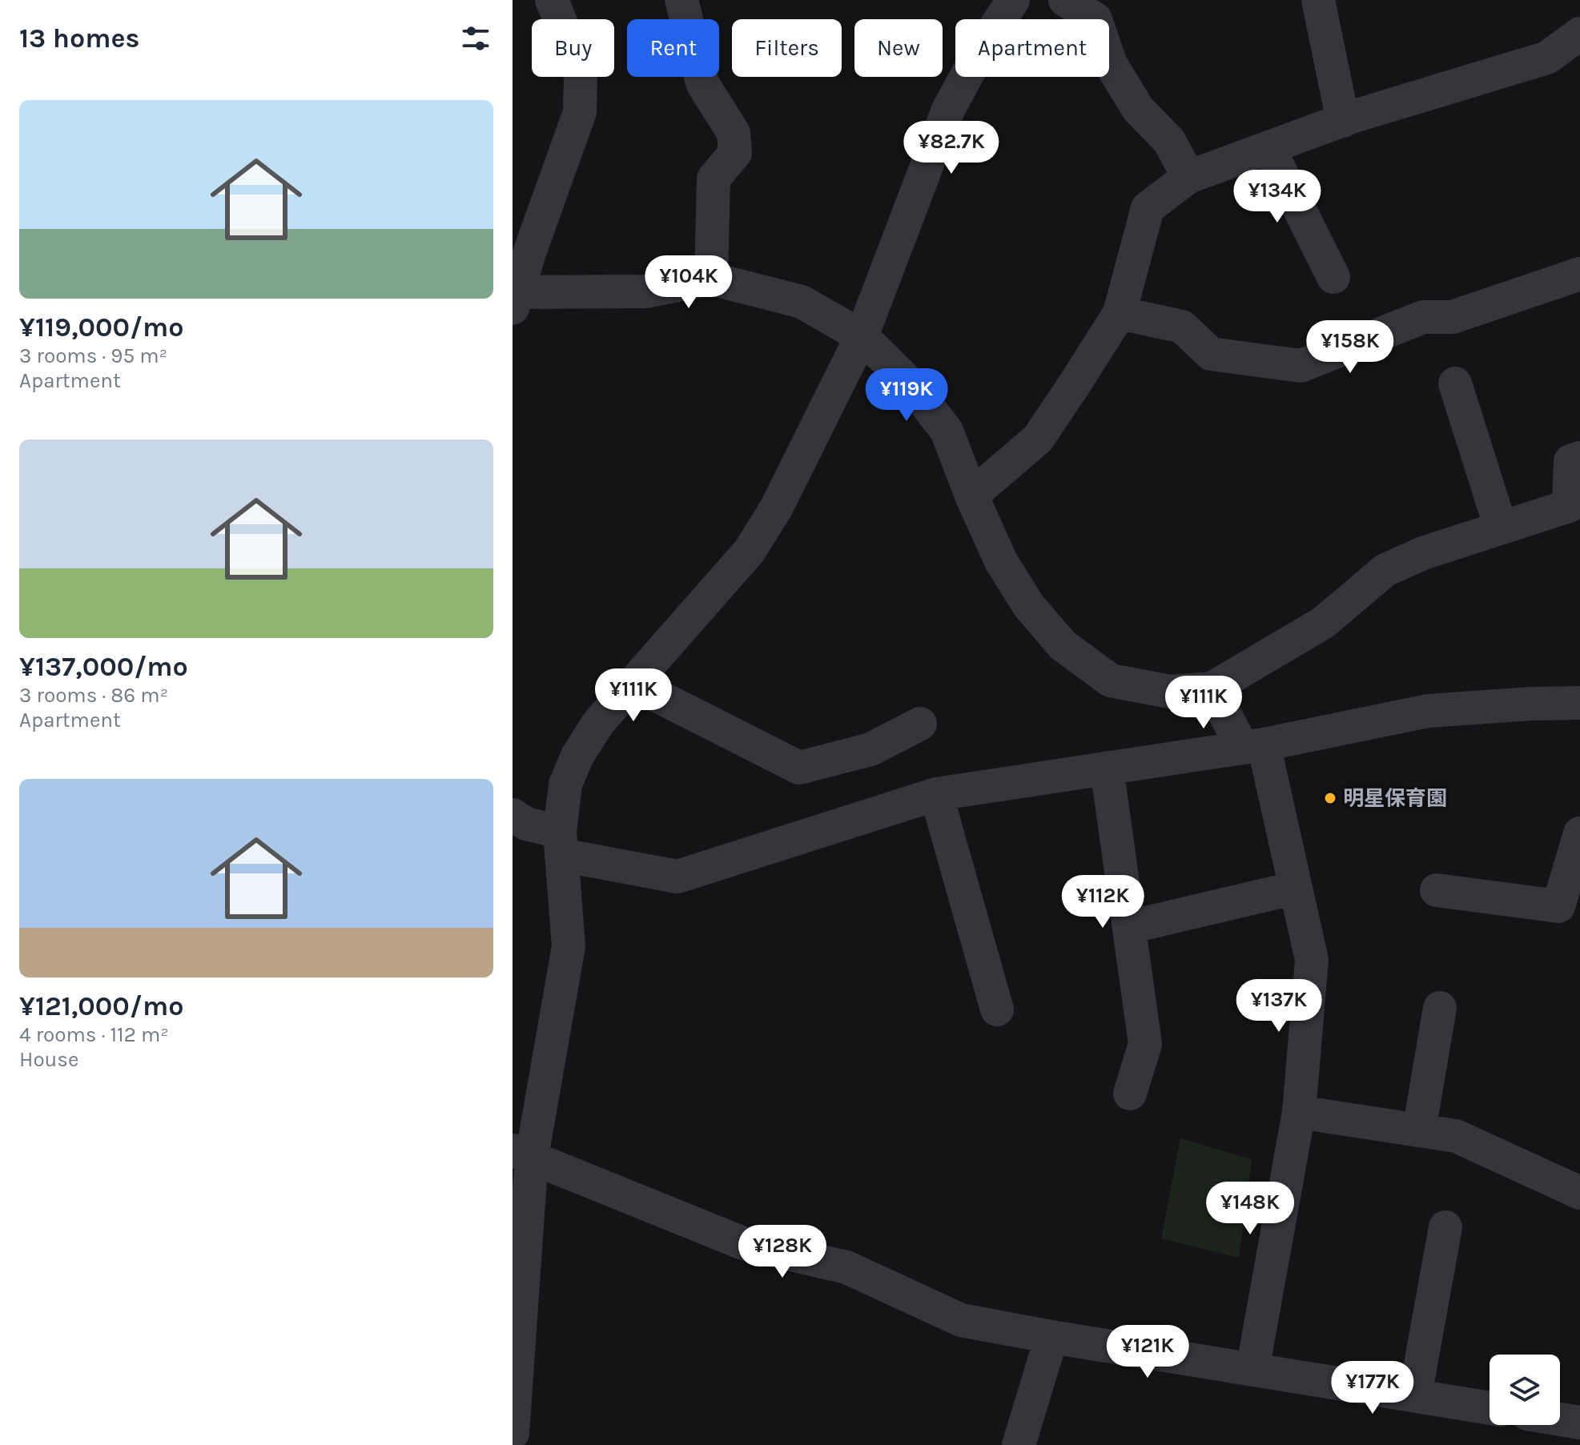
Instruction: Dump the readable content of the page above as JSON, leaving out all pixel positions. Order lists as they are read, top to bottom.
{
  "places": ["明星保育園"],
  "page": {
    "heading": "13 homes",
    "chip": [
      "Buy",
      "Rent",
      "Filters",
      "New",
      "Apartment"
    ],
    "list": [
      {
        "name": "¥119,000/mo",
        "note": "3 rooms · 95 m² · Apartment"
      },
      {
        "name": "¥137,000/mo",
        "note": "3 rooms · 86 m² · Apartment"
      },
      {
        "name": "¥121,000/mo",
        "note": "4 rooms · 112 m² · House"
      }
    ],
    "price": [
      "¥82.7K",
      "¥134K",
      "¥104K",
      "¥158K",
      "¥119K",
      "¥111K",
      "¥111K",
      "¥112K",
      "¥137K",
      "¥148K",
      "¥128K",
      "¥121K",
      "¥177K"
    ]
  }
}
